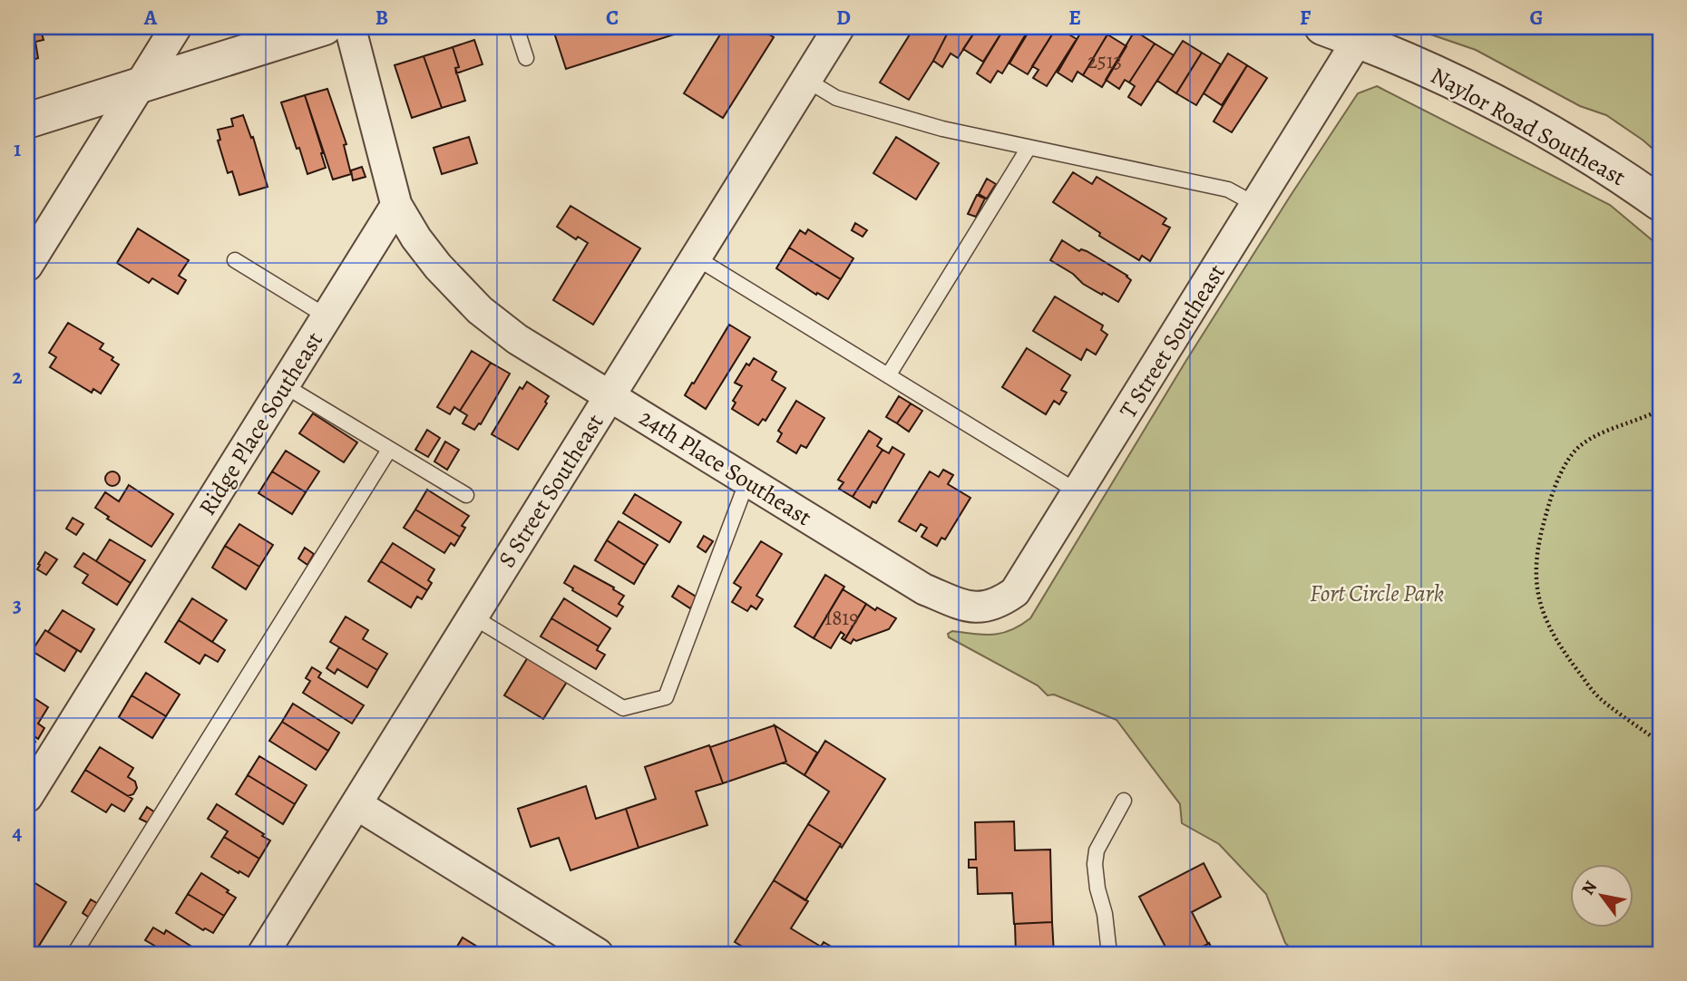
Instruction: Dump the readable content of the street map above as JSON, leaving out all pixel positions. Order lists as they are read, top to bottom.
{
  "streets": {
    "street": [
      "Naylor Road Southeast",
      "T Street Southeast",
      "Ridge Place Southeast",
      "24th Place Southeast",
      "S Street Southeast"
    ]
  },
  "crossings": [
    ["Naylor Road Southeast", "T Street Southeast"],
    ["T Street Southeast", "24th Place Southeast"],
    ["Ridge Place Southeast", "24th Place Southeast"],
    ["24th Place Southeast", "S Street Southeast"]
  ],
  "parks": ["Fort Circle Park"],
  "house_numbers": ["2513", "1819"],
  "north": "top left",
  "grid": {
    "columns": [
      "A",
      "B",
      "C",
      "D",
      "E",
      "F",
      "G"
    ],
    "rows": [
      "1",
      "2",
      "3",
      "4"
    ]
  }
}
